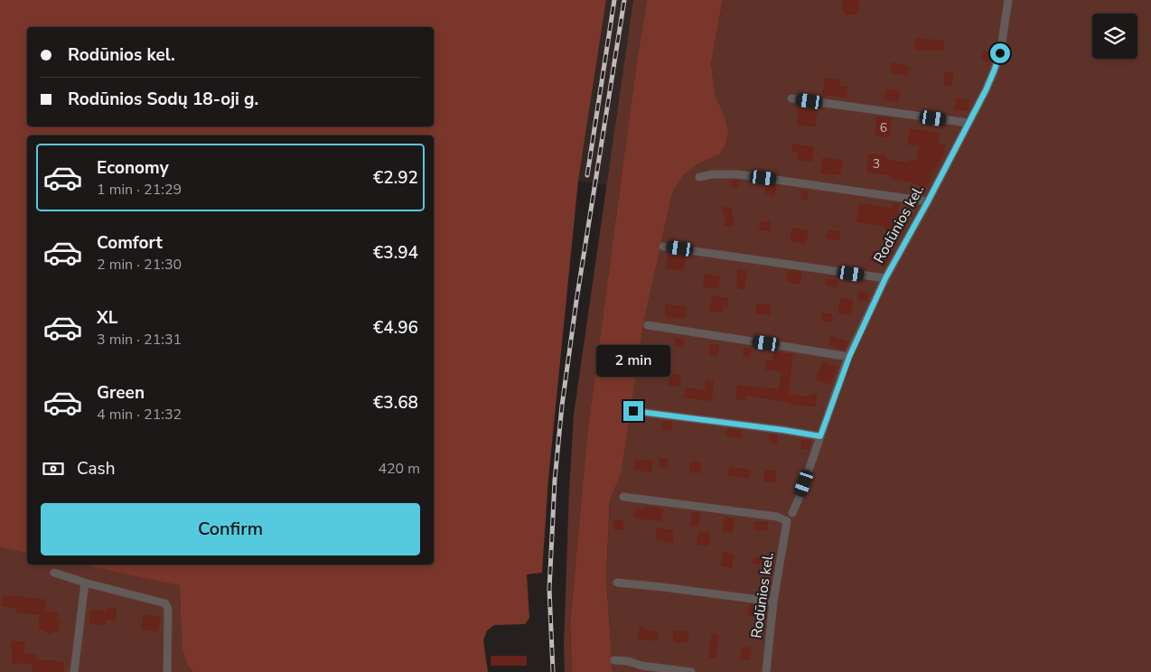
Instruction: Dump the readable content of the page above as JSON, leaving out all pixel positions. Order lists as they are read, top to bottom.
{
  "streets": {
    "street": ["Rodūnios kel."]
  },
  "house_numbers": ["6", "3"],
  "page": {
    "banner": ["Rodūnios kel.", "Rodūnios Sodų 18-oji g."],
    "list": [
      {
        "name": "Economy",
        "note": "1 min · 21:29",
        "value": "€2.92"
      },
      {
        "name": "Comfort",
        "note": "2 min · 21:30",
        "value": "€3.94"
      },
      {
        "name": "XL",
        "note": "3 min · 21:31",
        "value": "€4.96"
      },
      {
        "name": "Green",
        "note": "4 min · 21:32",
        "value": "€3.68"
      }
    ],
    "bubble": "2 min",
    "pay": ["Cash", "420 m"],
    "buttons": "Confirm"
  }
}
